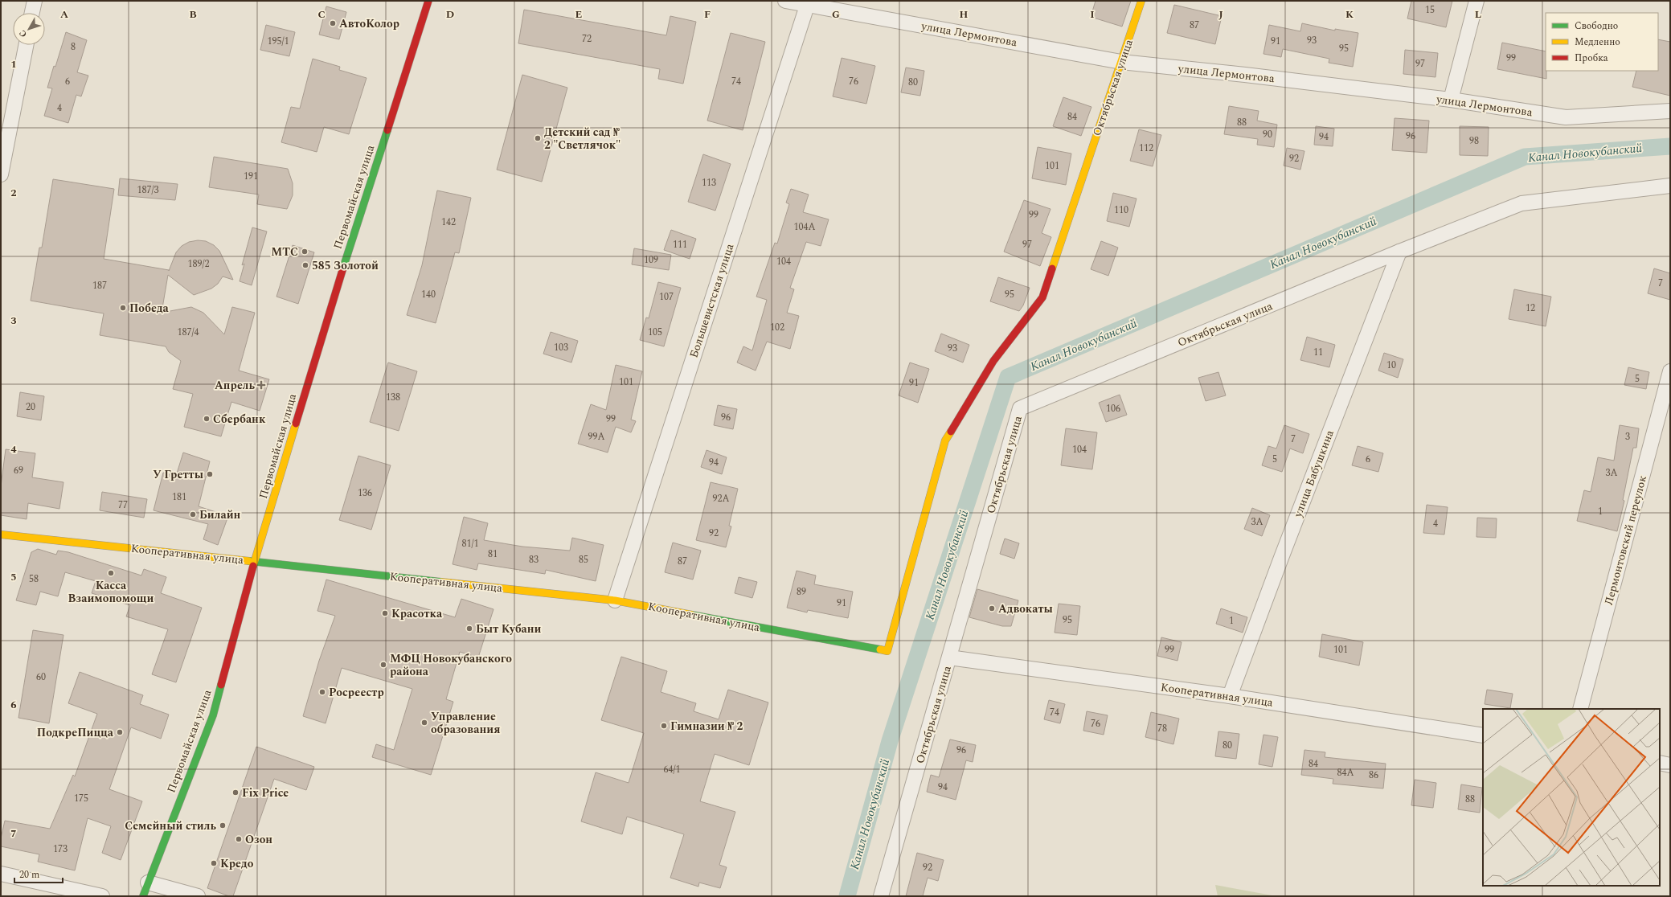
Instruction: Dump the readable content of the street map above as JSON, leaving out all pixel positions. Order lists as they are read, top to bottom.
{
  "streets": {
    "street": [
      "улица Лермонтова",
      "Октябрьская улица",
      "Первомайская улица",
      "Большевистская улица",
      "улица Бабушкина",
      "Лермонтовский переулок",
      "Кооперативная улица"
    ]
  },
  "crossings": [
    ["улица Лермонтова", "Октябрьская улица"],
    ["улица Лермонтова", "Большевистская улица"],
    ["Октябрьская улица", "улица Бабушкина"],
    ["Октябрьская улица", "Кооперативная улица"],
    ["Первомайская улица", "Кооперативная улица"],
    ["Большевистская улица", "Кооперативная улица"],
    ["улица Бабушкина", "Кооперативная улица"]
  ],
  "water": ["Канал Новокубанский"],
  "places": {
    "other": [
      "АвтоКолор",
      "Детский сад № 2 \"Светлячок\"",
      "МТС",
      "585 Золотой",
      "Победа",
      "Сбербанк",
      "У Гретты",
      "Билайн",
      "Касса Взаимопомощи",
      "Адвокаты",
      "Красотка",
      "Быт Кубани",
      "МФЦ Новокубанского района",
      "Росреестр",
      "Управление образования",
      "Гимназии № 2",
      "ПодкреПицца",
      "Fix Price",
      "Семейный стиль",
      "Озон",
      "Кредо"
    ],
    "health": ["Апрель"]
  },
  "house_numbers": [
    "15",
    "87",
    "72",
    "93",
    "195/1",
    "91",
    "8",
    "95",
    "99",
    "97",
    "6",
    "74",
    "76",
    "80",
    "4",
    "84",
    "88",
    "90",
    "96",
    "94",
    "98",
    "112",
    "92",
    "101",
    "191",
    "113",
    "187/3",
    "110",
    "99",
    "142",
    "104А",
    "111",
    "97",
    "109",
    "104",
    "189/2",
    "7",
    "187",
    "140",
    "95",
    "107",
    "12",
    "102",
    "187/4",
    "105",
    "103",
    "93",
    "11",
    "10",
    "5",
    "101",
    "91",
    "138",
    "20",
    "106",
    "96",
    "99",
    "99А",
    "3",
    "7",
    "104",
    "5",
    "6",
    "94",
    "69",
    "3А",
    "136",
    "181",
    "92А",
    "77",
    "1",
    "3А",
    "4",
    "92",
    "81/1",
    "81",
    "83",
    "85",
    "87",
    "58",
    "89",
    "91",
    "95",
    "1",
    "99",
    "101",
    "60",
    "74",
    "76",
    "78",
    "80",
    "96",
    "84",
    "64/1",
    "84А",
    "86",
    "94",
    "175",
    "88",
    "173",
    "92"
  ],
  "legend": ["Свободно", "Медленно", "Пробка"],
  "scale_bar": "20 m",
  "north": "bottom left",
  "grid": {
    "columns": [
      "A",
      "B",
      "C",
      "D",
      "E",
      "F",
      "G",
      "H",
      "I",
      "J",
      "K",
      "L"
    ],
    "rows": [
      "1",
      "2",
      "3",
      "4",
      "5",
      "6",
      "7"
    ]
  }
}
